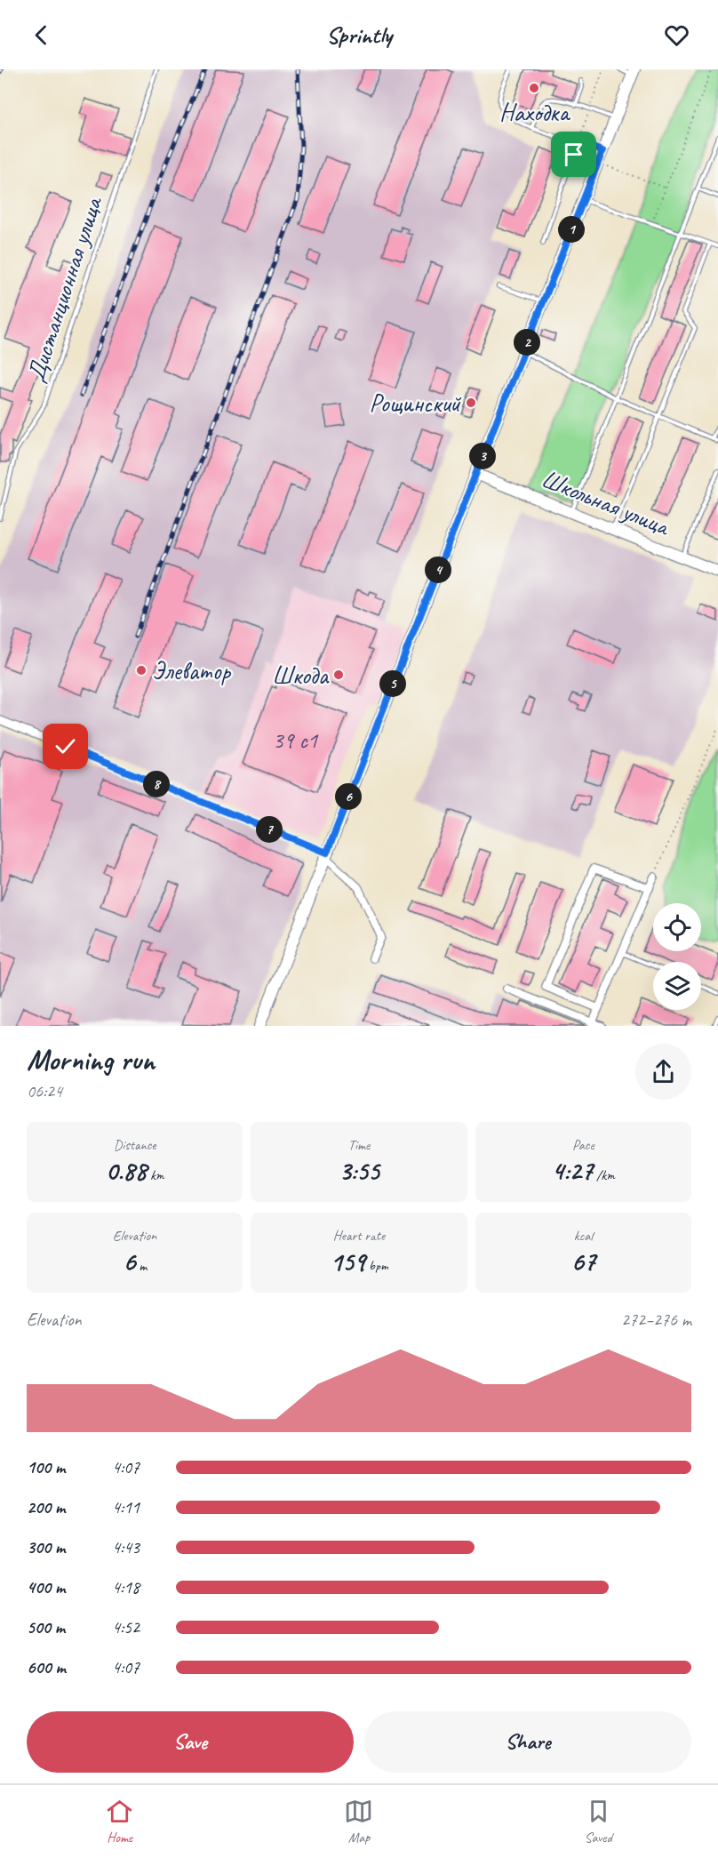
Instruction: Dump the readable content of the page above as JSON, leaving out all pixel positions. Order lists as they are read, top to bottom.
{
  "streets": {
    "main road": ["Школьная улица"],
    "lane": ["Дистанционная улица"]
  },
  "places": [
    "Находка",
    "Рощинский",
    "Элеватор",
    "Шкода"
  ],
  "house_numbers": ["39 с1"],
  "page": {
    "header": "Sprintly",
    "pins": [
      "1",
      "2",
      "3",
      "4",
      "5",
      "8",
      "6",
      "7"
    ],
    "heading": ["Morning run", "06:24"],
    "stats": [
      ["Distance", "0.88 km"],
      ["Time", "3:55"],
      ["Pace", "4:27 /km"],
      ["Elevation", "6 m"],
      ["Heart rate", "159 bpm"],
      ["kcal", "67"]
    ],
    "chart": ["Elevation", "272–276 m"],
    "list": [
      {
        "name": "100 m",
        "note": "4:07"
      },
      {
        "name": "200 m",
        "note": "4:11"
      },
      {
        "name": "300 m",
        "note": "4:43"
      },
      {
        "name": "400 m",
        "note": "4:18"
      },
      {
        "name": "500 m",
        "note": "4:52"
      },
      {
        "name": "600 m",
        "note": "4:07"
      }
    ],
    "buttons": ["Save", "Share"],
    "tabs": ["Home", "Map", "Saved"]
  }
}
